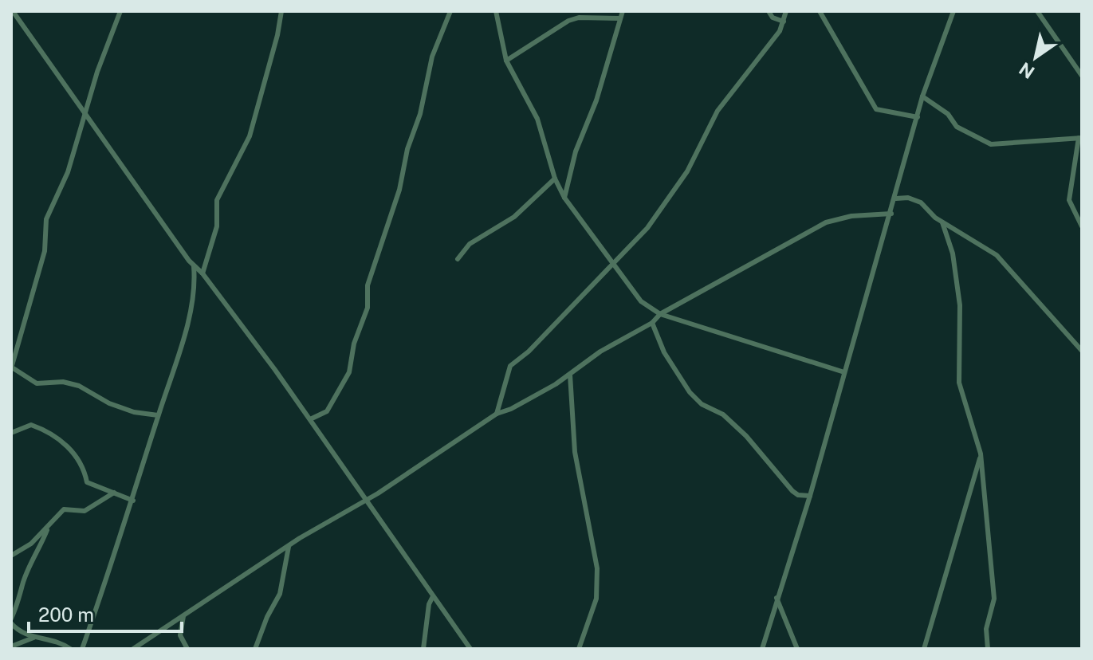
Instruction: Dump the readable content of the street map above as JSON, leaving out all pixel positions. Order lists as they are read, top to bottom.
{
  "scale_bar": "200 m",
  "north": "bottom left"
}
